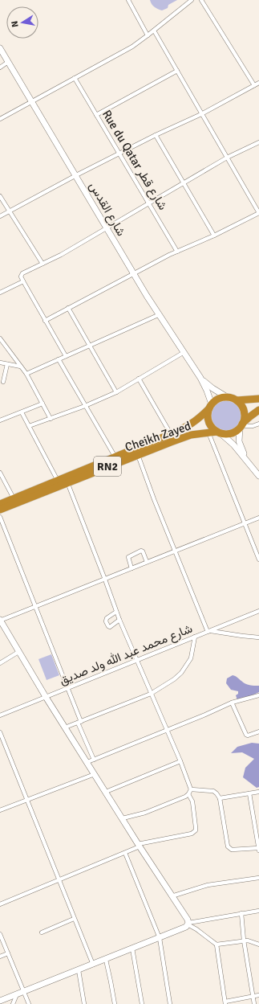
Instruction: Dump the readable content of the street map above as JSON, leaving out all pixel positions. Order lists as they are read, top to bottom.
{
  "streets": {
    "highway": ["Cheikh Zayed", "RN2"],
    "street": ["Rue du Qatar شارع قطر", "شارع القدس", "شارع محمد عبد الله ولد صديق"]
  },
  "north": "left"
}
